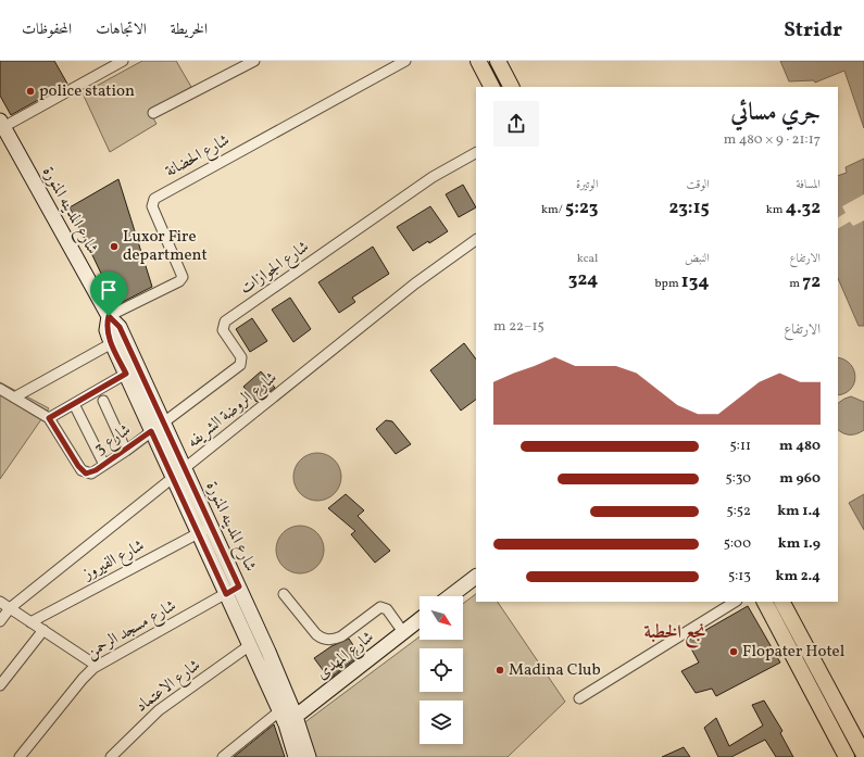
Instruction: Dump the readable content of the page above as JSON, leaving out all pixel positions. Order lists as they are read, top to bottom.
{
  "streets": {
    "main road": ["شارع المدينه المنورة", "شارع المهدى"],
    "street": [
      "شارع الحضانة",
      "شارع الجوازات",
      "شارع الروضة الشريفه",
      "شارع 3",
      "شارع الفيروز",
      "شارع مسجد الرحمن",
      "شارع الاعتماد"
    ]
  },
  "crossings": [
    ["شارع الحضانة", "شارع المدينه المنورة"],
    ["شارع المدينه المنورة", "شارع الجوازات"],
    ["شارع المدينه المنورة", "شارع الروضة الشريفه"],
    ["شارع المدينه المنورة", "شارع 3"],
    ["شارع المدينه المنورة", "شارع الفيروز"],
    ["شارع المدينه المنورة", "شارع مسجد الرحمن"],
    ["شارع المدينه المنورة", "شارع المهدى"],
    ["شارع المدينه المنورة", "شارع الاعتماد"],
    ["شارع الجوازات", "شارع 3"]
  ],
  "districts": ["نجع الخطبة"],
  "places": [
    "police station",
    "Luxor Fire department",
    "Flopater Hotel",
    "Madina Club"
  ],
  "north": "bottom right",
  "page": {
    "header": "Stridr",
    "nav": ["الخريطة", "الاتجاهات", "المحفوظات"],
    "heading": ["جري مسائي", "21:17 · 9 × 480 m"],
    "stats": [
      ["المسافة", "4.32 km"],
      ["الوقت", "23:15"],
      ["الوتيرة", "5:23 /km"],
      ["الارتفاع", "72 m"],
      ["النبض", "134 bpm"],
      ["kcal", "324"]
    ],
    "chart": ["الارتفاع", "15–22 m"],
    "list": [
      {
        "name": "480 m",
        "note": "5:11"
      },
      {
        "name": "960 m",
        "note": "5:30"
      },
      {
        "name": "1.4 km",
        "note": "5:52"
      },
      {
        "name": "1.9 km",
        "note": "5:00"
      },
      {
        "name": "2.4 km",
        "note": "5:13"
      }
    ]
  }
}
